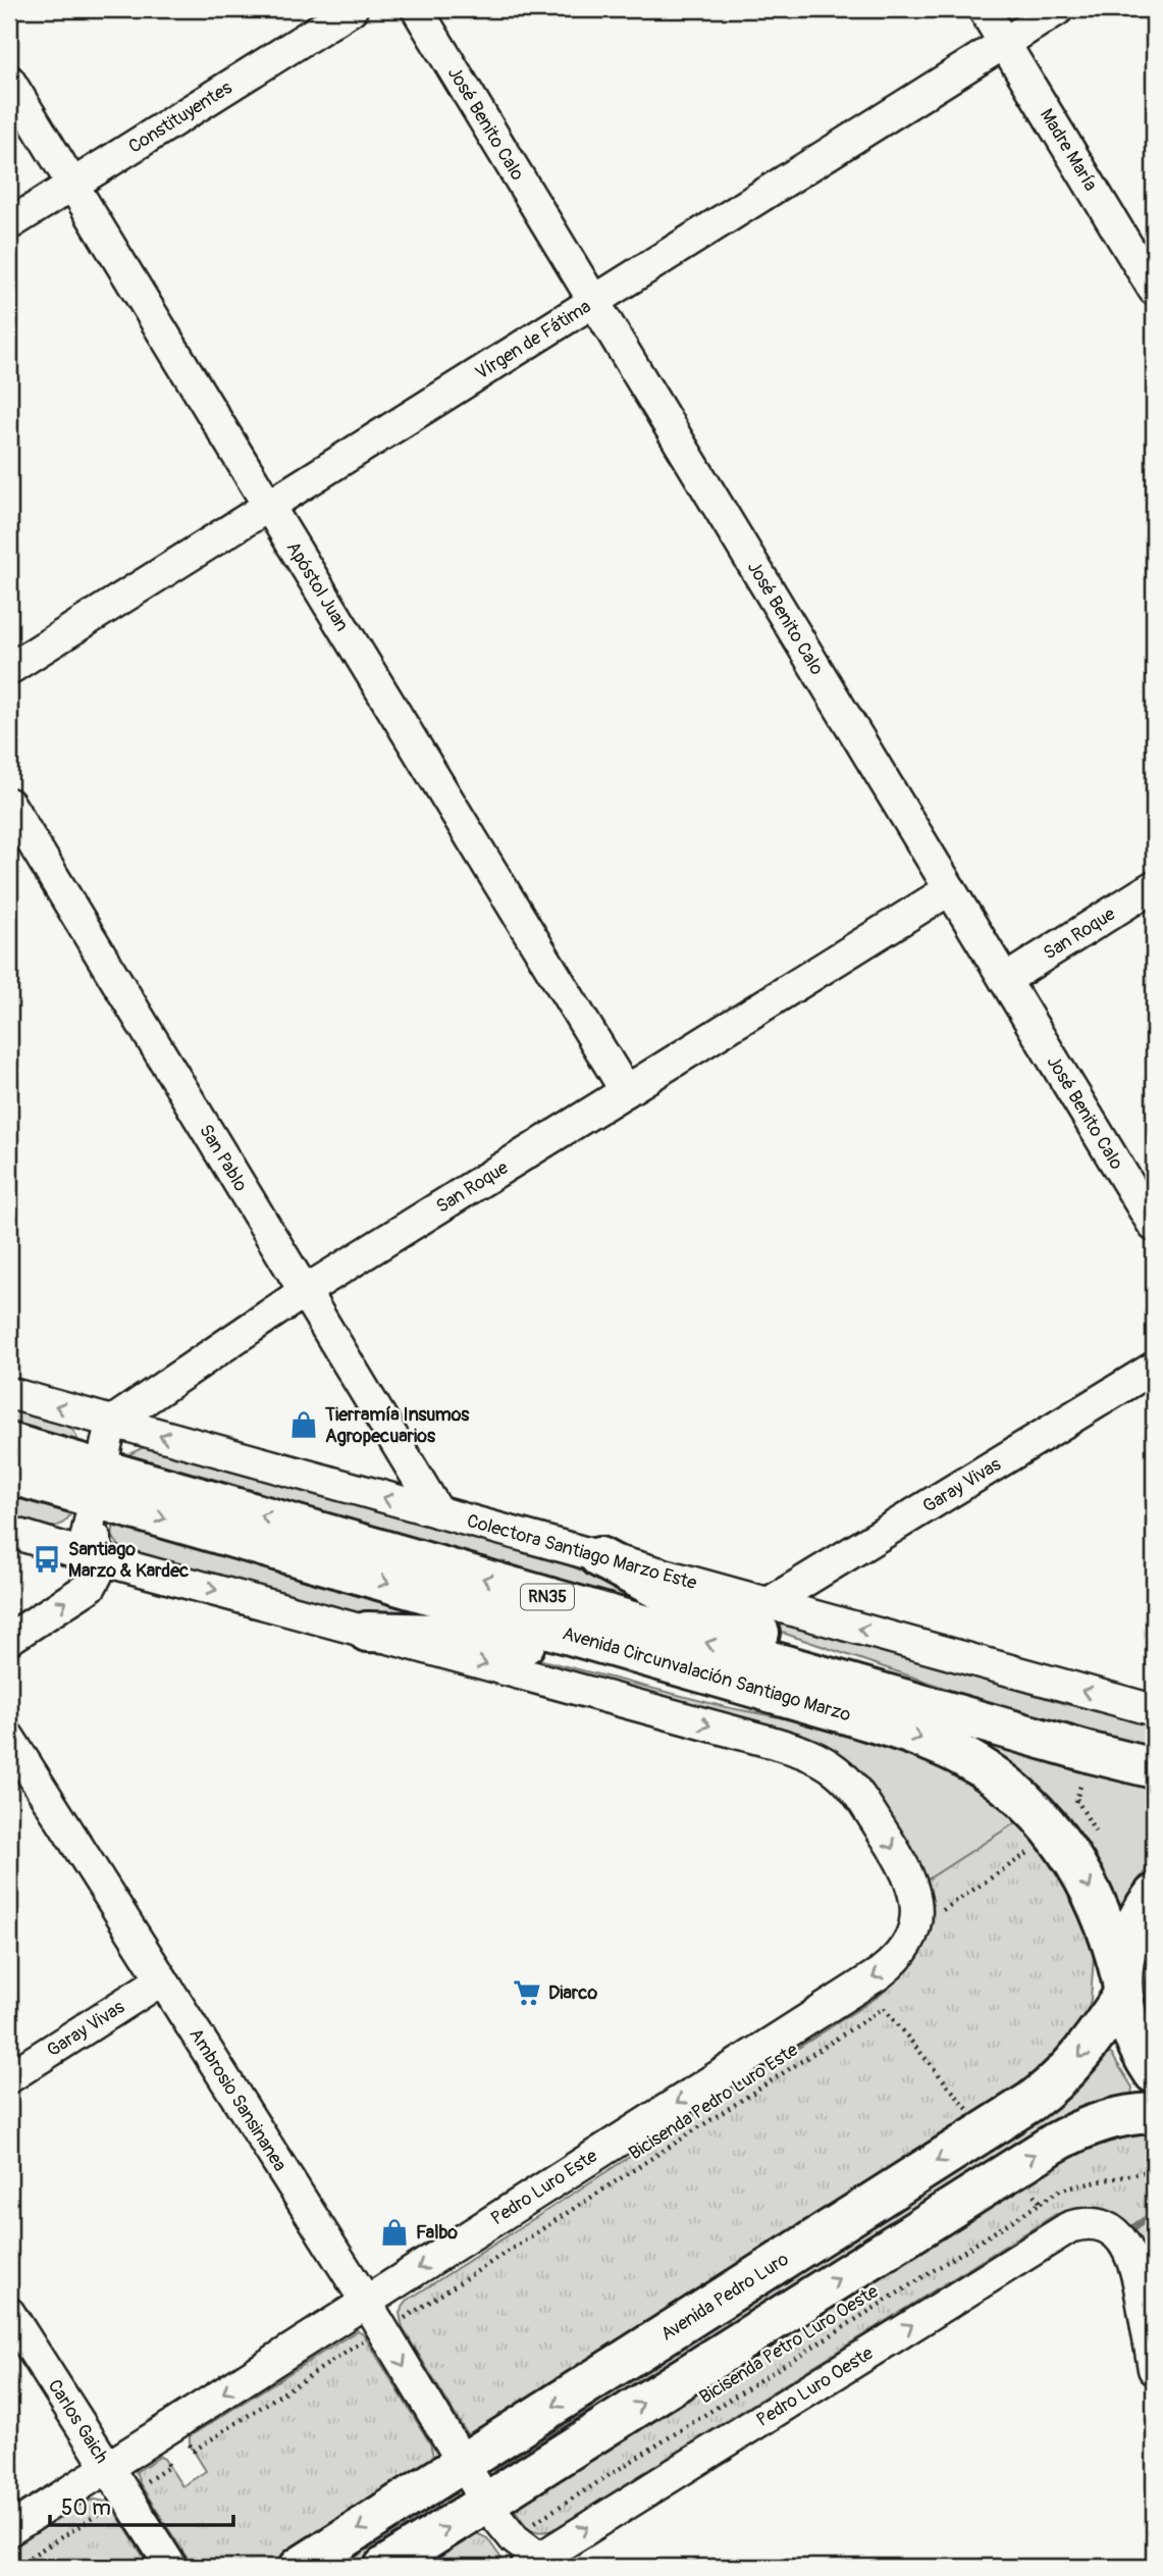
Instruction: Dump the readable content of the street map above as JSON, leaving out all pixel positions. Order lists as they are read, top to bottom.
{
  "streets": {
    "main road": ["RN35", "Avenida Circunvalación Santiago Marzo", "Avenida Pedro Luro"],
    "street": [
      "Constituyentes",
      "José Benito Calo",
      "Madre María",
      "Vírgen de Fátima",
      "Apóstol Juan",
      "San Roque",
      "San Pablo",
      "Garay Vivas",
      "Colectora Santiago Marzo Este",
      "Ambrosio Sansinanea",
      "Pedro Luro Este",
      "Pedro Luro Oeste",
      "Carlos Gaich"
    ],
    "path": ["Bicisenda Pedro Luro Este", "Bicisenda Petro Luro Oeste"]
  },
  "crossings": [
    ["Constituyentes", "Apóstol Juan"],
    ["José Benito Calo", "Vírgen de Fátima"],
    ["José Benito Calo", "San Roque"],
    ["Madre María", "Vírgen de Fátima"],
    ["Vírgen de Fátima", "Apóstol Juan"],
    ["Apóstol Juan", "San Roque"],
    ["San Roque", "San Pablo"],
    ["San Roque", "Colectora Santiago Marzo Este"],
    ["San Pablo", "Colectora Santiago Marzo Este"],
    ["Garay Vivas", "Colectora Santiago Marzo Este"],
    ["Garay Vivas", "Ambrosio Sansinanea"],
    ["RN35", "Avenida Circunvalación Santiago Marzo"],
    ["RN35", "Avenida Pedro Luro"],
    ["Avenida Circunvalación Santiago Marzo", "Avenida Pedro Luro"],
    ["Ambrosio Sansinanea", "Pedro Luro Este"],
    ["Ambrosio Sansinanea", "Avenida Pedro Luro"],
    ["Ambrosio Sansinanea", "Pedro Luro Oeste"],
    ["Pedro Luro Este", "Carlos Gaich"]
  ],
  "one_way": ["Pedro Luro Este"],
  "places": {
    "shop": ["Tierramía Insumos Agropecuarios", "Falbo"],
    "bus stop": ["Santiago Marzo & Kardec"],
    "supermarket": ["Diarco"]
  },
  "scale_bar": "50 m"
}
